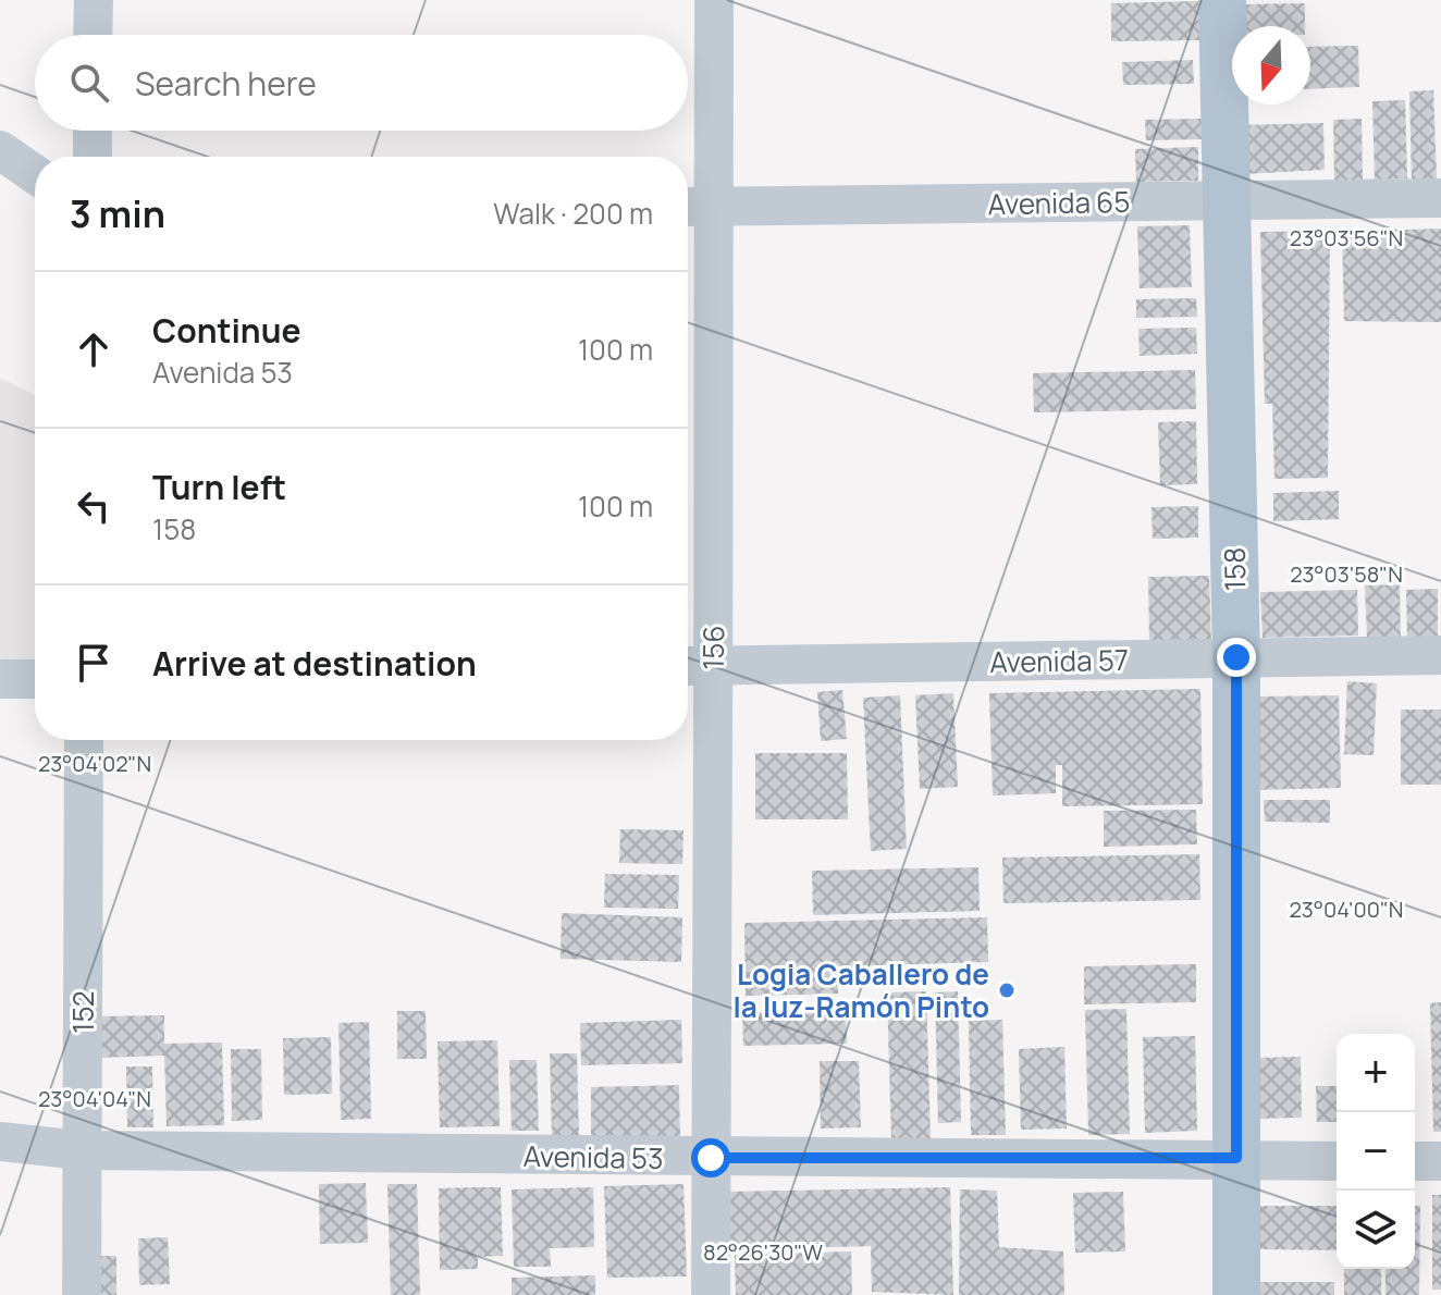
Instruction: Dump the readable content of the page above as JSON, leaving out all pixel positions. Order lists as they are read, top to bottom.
{
  "streets": {
    "main road": ["158"],
    "street": [
      "Avenida 65",
      "156",
      "Avenida 57",
      "152",
      "Avenida 53"
    ]
  },
  "crossings": [
    ["Avenida 65", "158"],
    ["Avenida 65", "156"],
    ["158", "Avenida 57"],
    ["158", "Avenida 53"],
    ["156", "Avenida 57"],
    ["156", "Avenida 53"],
    ["152", "Avenida 53"]
  ],
  "places": ["Logia Caballero de la luz-Ramón Pinto"],
  "north": "bottom",
  "page": {
    "search": "Search here",
    "heading": ["3 min", "Walk · 200 m"],
    "list": [
      ["Continue", "Avenida 53", "100 m"],
      ["Turn left", "158", "100 m"],
      "Arrive at destination"
    ],
    "map_buttons": ["+", "−"]
  },
  "coordinates": [
    "23°03'56\"N",
    "23°03'58\"N",
    "23°04'02\"N",
    "23°04'00\"N",
    "23°04'04\"N",
    "82°26'30\"W"
  ]
}
